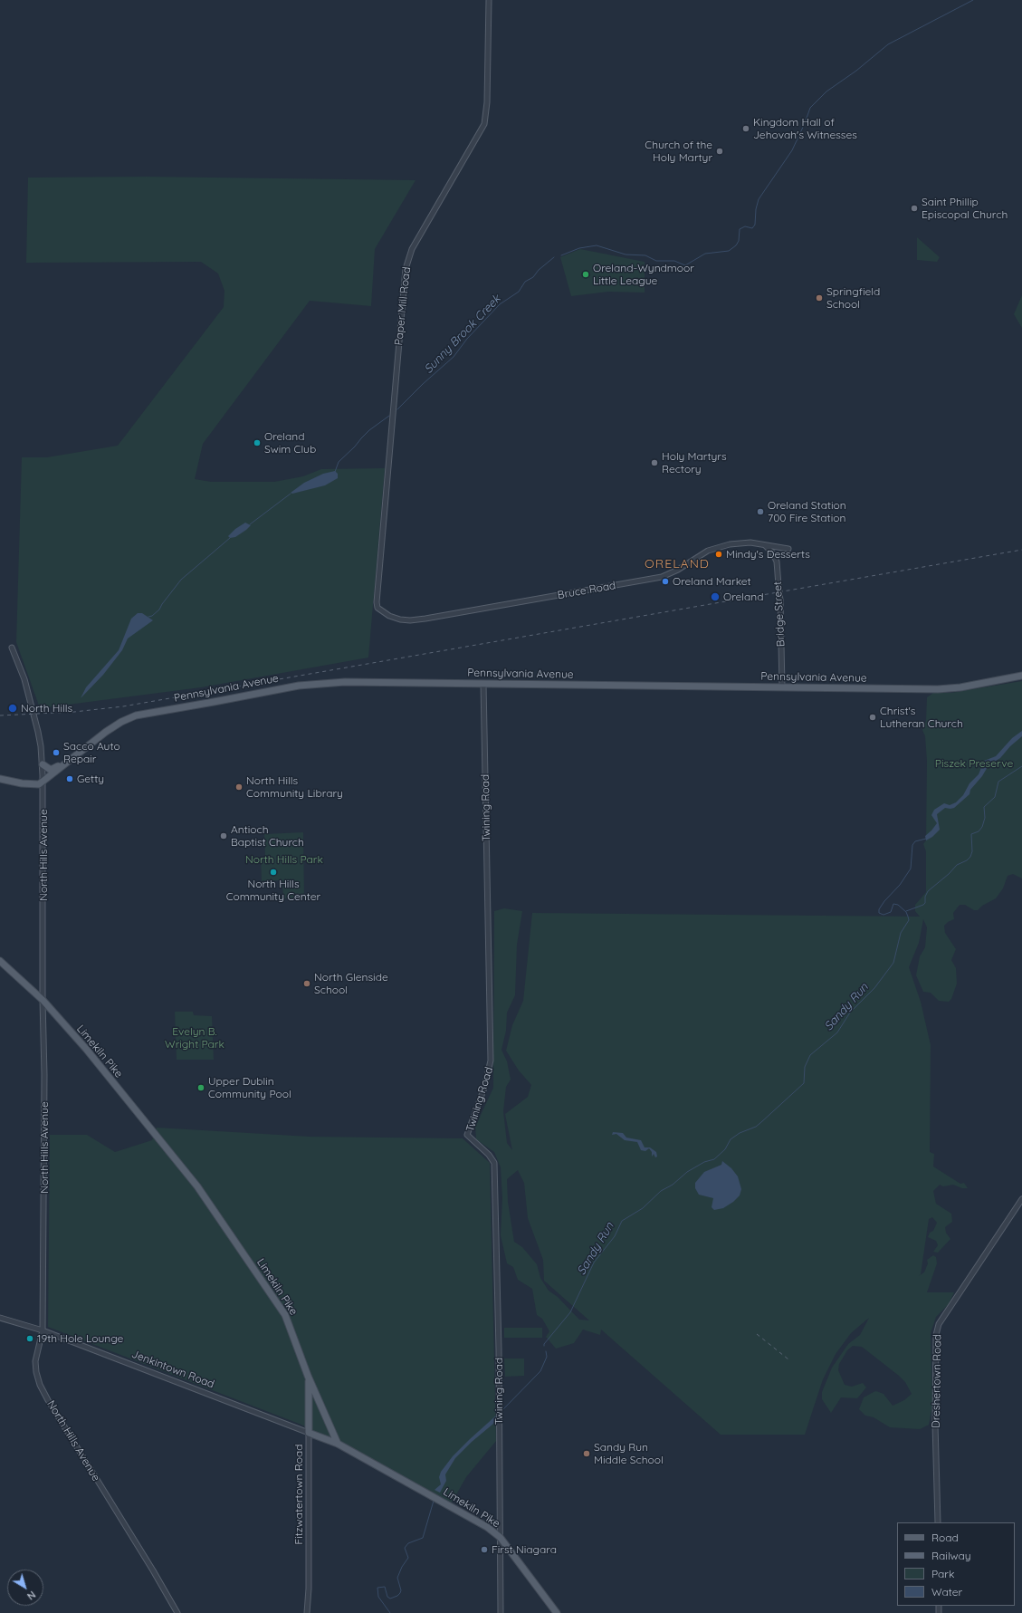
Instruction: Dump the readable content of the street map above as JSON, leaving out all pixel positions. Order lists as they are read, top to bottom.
{
  "streets": {
    "main road": [
      "Pennsylvania Avenue",
      "Limekiln Pike",
      "Jenkintown Road",
      "Fitzwatertown Road"
    ],
    "street": [
      "Paper Mill Road",
      "Bruce Road",
      "Bridge Street",
      "Twining Road",
      "North Hills Avenue",
      "Dreshertown Road"
    ]
  },
  "crossings": [
    ["Paper Mill Road", "Bruce Road"],
    ["Bruce Road", "Bridge Street"],
    ["Bridge Street", "Pennsylvania Avenue"],
    ["Pennsylvania Avenue", "Twining Road"],
    ["Pennsylvania Avenue", "North Hills Avenue"],
    ["Twining Road", "Limekiln Pike"],
    ["North Hills Avenue", "Limekiln Pike"],
    ["North Hills Avenue", "Jenkintown Road"],
    ["Limekiln Pike", "Jenkintown Road"],
    ["Limekiln Pike", "Fitzwatertown Road"],
    ["Jenkintown Road", "Fitzwatertown Road"]
  ],
  "districts": ["ORELAND"],
  "water": ["Sunny Brook Creek", "Sandy Run"],
  "parks": ["Piszek Preserve", "North Hills Park", "Evelyn B. Wright Park"],
  "places": [
    "Kingdom Hall of Jehovah's Witnesses",
    "Church of the Holy Martyr",
    "Saint Phillip Episcopal Church",
    "Oreland-Wyndmoor Little League",
    "Springfield School",
    "Oreland Swim Club",
    "Holy Martyrs Rectory",
    "Oreland Station 700 Fire Station",
    "Mindy's Desserts",
    "Oreland Market",
    "Oreland",
    "North Hills",
    "Christ's Lutheran Church",
    "Sacco Auto Repair",
    "Getty",
    "North Hills Community Library",
    "Antioch Baptist Church",
    "North Hills Community Center",
    "North Glenside School",
    "Upper Dublin Community Pool",
    "19th Hole Lounge",
    "Sandy Run Middle School",
    "First Niagara"
  ],
  "legend": [
    "Road",
    "Railway",
    "Park",
    "Water"
  ],
  "north": "bottom right"
}
